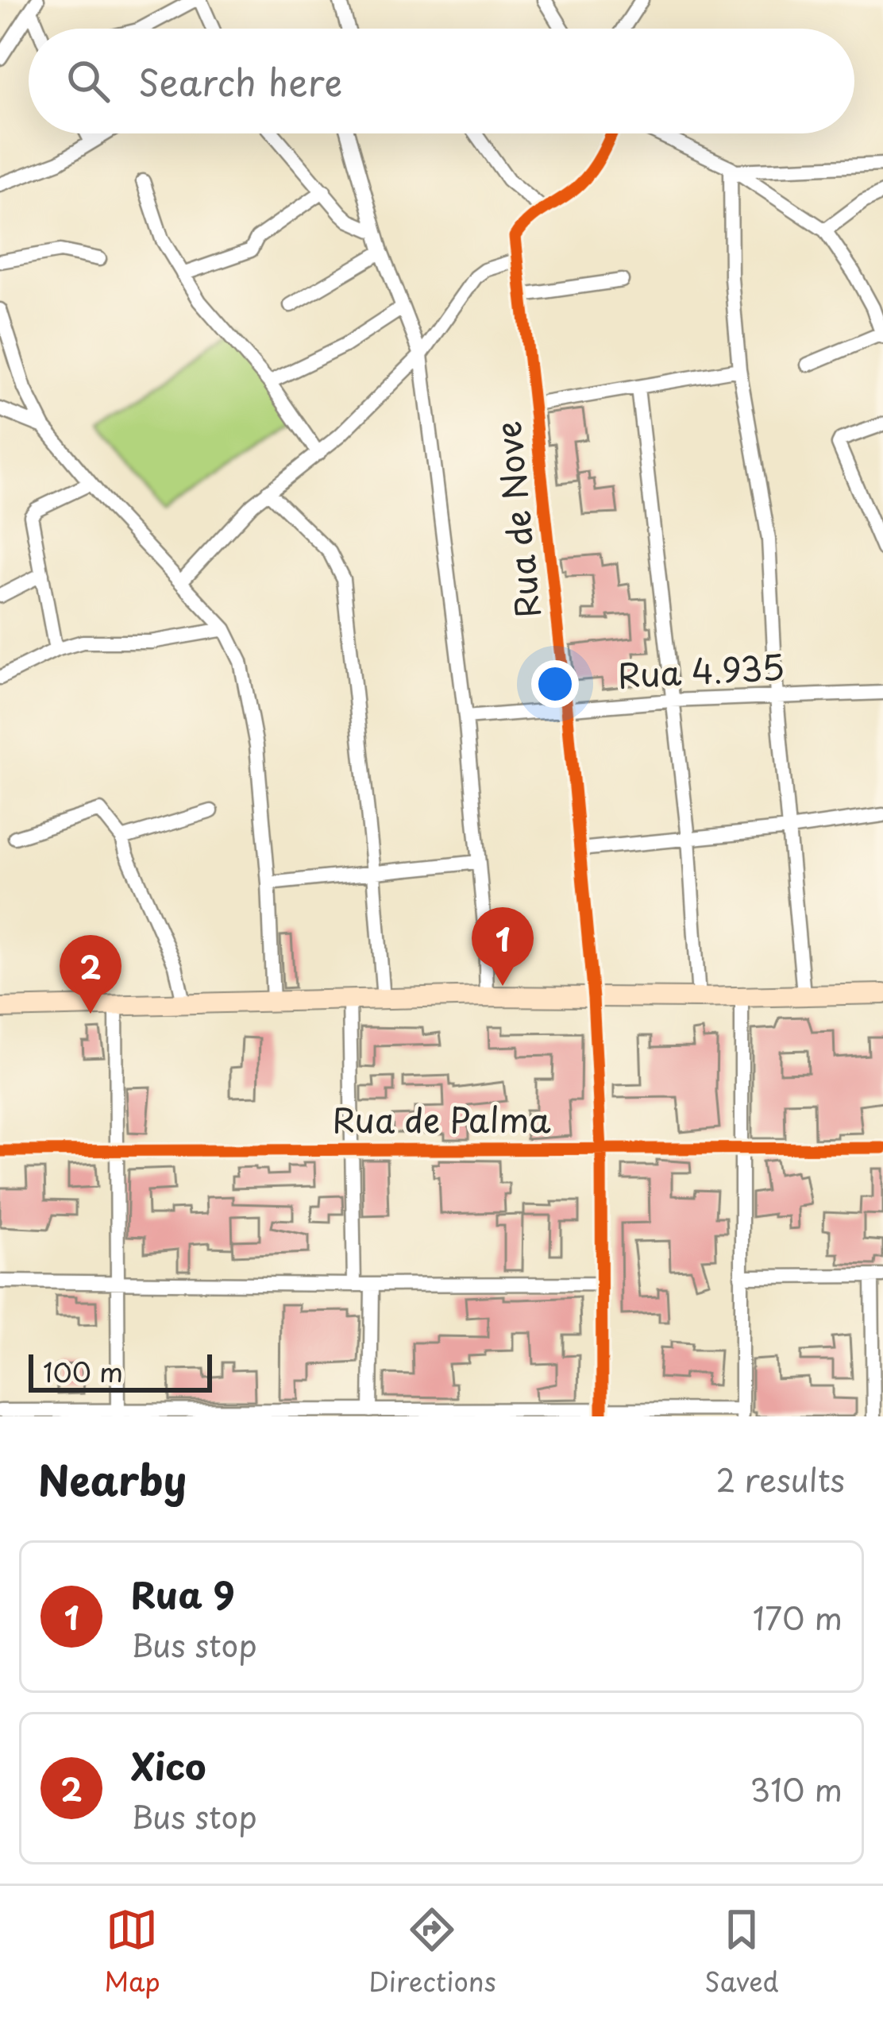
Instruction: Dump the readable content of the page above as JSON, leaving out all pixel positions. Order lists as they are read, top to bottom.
{
  "streets": {
    "street": ["Rua de Nove", "Rua 4.935", "Rua de Palma"]
  },
  "crossings": [
    ["Rua de Nove", "Rua 4.935"],
    ["Rua de Nove", "Rua de Palma"]
  ],
  "scale_bar": "100 m",
  "page": {
    "search": "Search here",
    "pins": ["1", "2"],
    "scale": "100 m",
    "heading": ["Nearby", "2 results"],
    "list": [
      {
        "mark": "1",
        "name": "Rua 9",
        "note": "Bus stop",
        "value": "170 m"
      },
      {
        "mark": "2",
        "name": "Xico",
        "note": "Bus stop",
        "value": "310 m"
      }
    ],
    "nav": ["Map", "Directions", "Saved"]
  }
}
